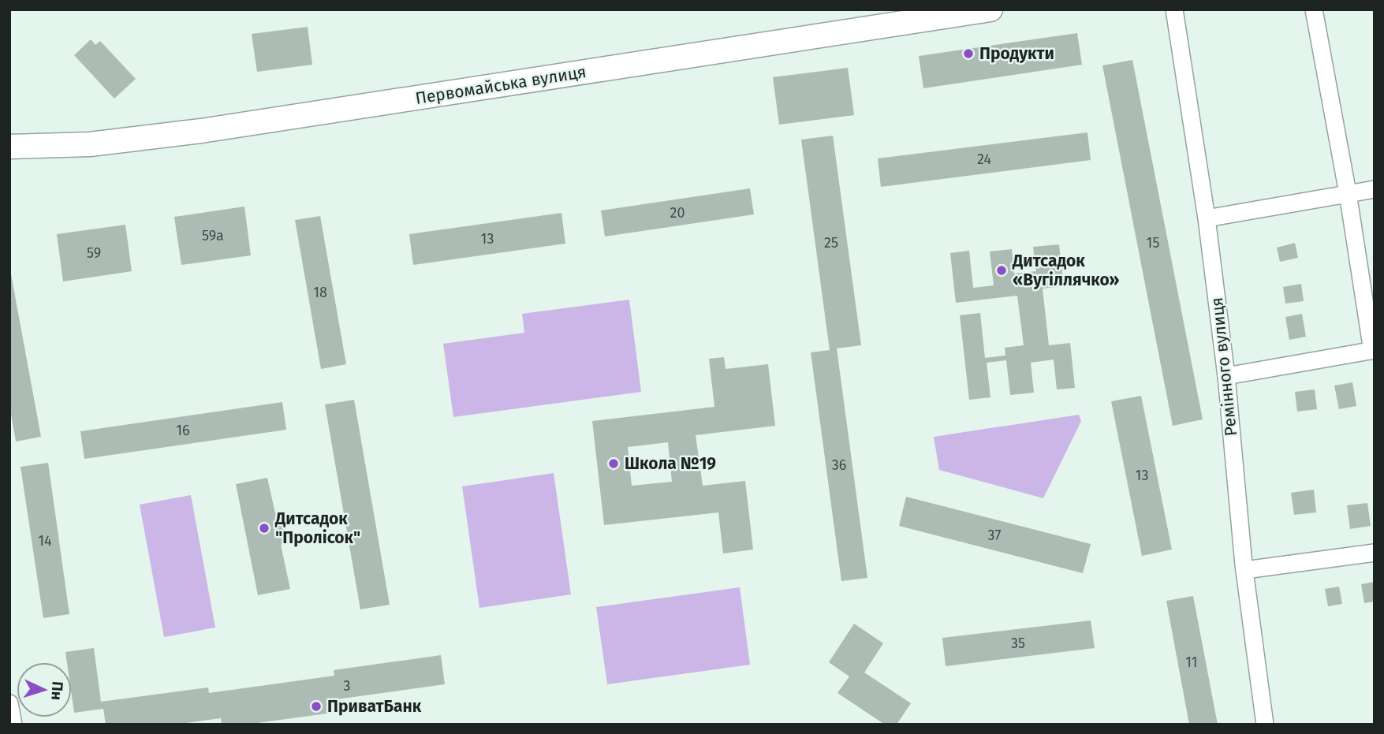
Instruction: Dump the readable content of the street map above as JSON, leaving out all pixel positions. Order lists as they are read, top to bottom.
{
  "streets": {
    "main road": ["Первомайська вулиця"],
    "street": ["Ремінного вулиця"]
  },
  "places": [
    "Продукти",
    "Дитсадок «Вугіллячко»",
    "Школа №19",
    "Дитсадок \"Пролісок\"",
    "ПриватБанк"
  ],
  "house_numbers": [
    "24",
    "20",
    "59а",
    "13",
    "25",
    "15",
    "59",
    "18",
    "16",
    "36",
    "13",
    "37",
    "14",
    "35",
    "11",
    "3"
  ],
  "north": "right"
}
